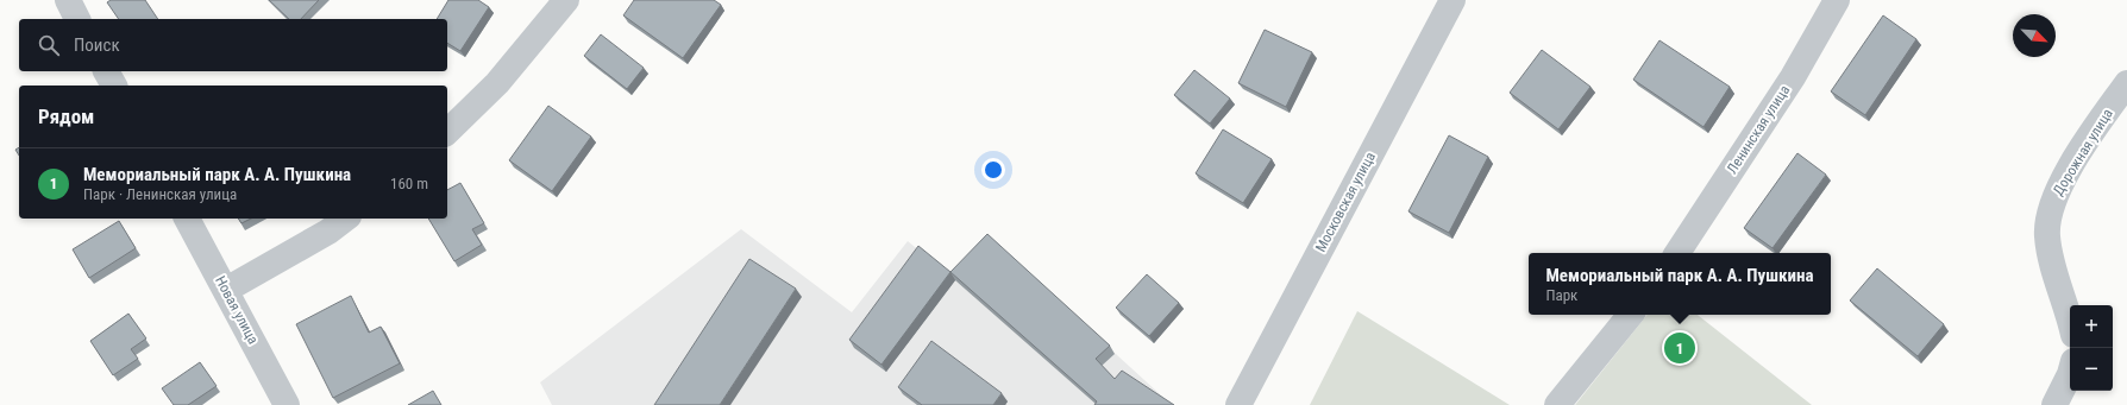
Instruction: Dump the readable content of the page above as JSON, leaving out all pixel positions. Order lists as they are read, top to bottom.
{
  "streets": {
    "street": [
      "Ленинская улица",
      "Дорожная улица",
      "Московская улица",
      "Новая улица"
    ]
  },
  "north": "bottom right",
  "page": {
    "search": "Поиск",
    "heading": "Рядом",
    "list": [
      {
        "mark": "1",
        "name": "Мемориальный парк А. А. Пушкина",
        "note": "Парк · Ленинская улица",
        "value": "160 m"
      }
    ],
    "popup": ["Мемориальный парк А. А. Пушкина", "Парк"],
    "map_buttons": ["+", "−"],
    "pins": "1"
  }
}
